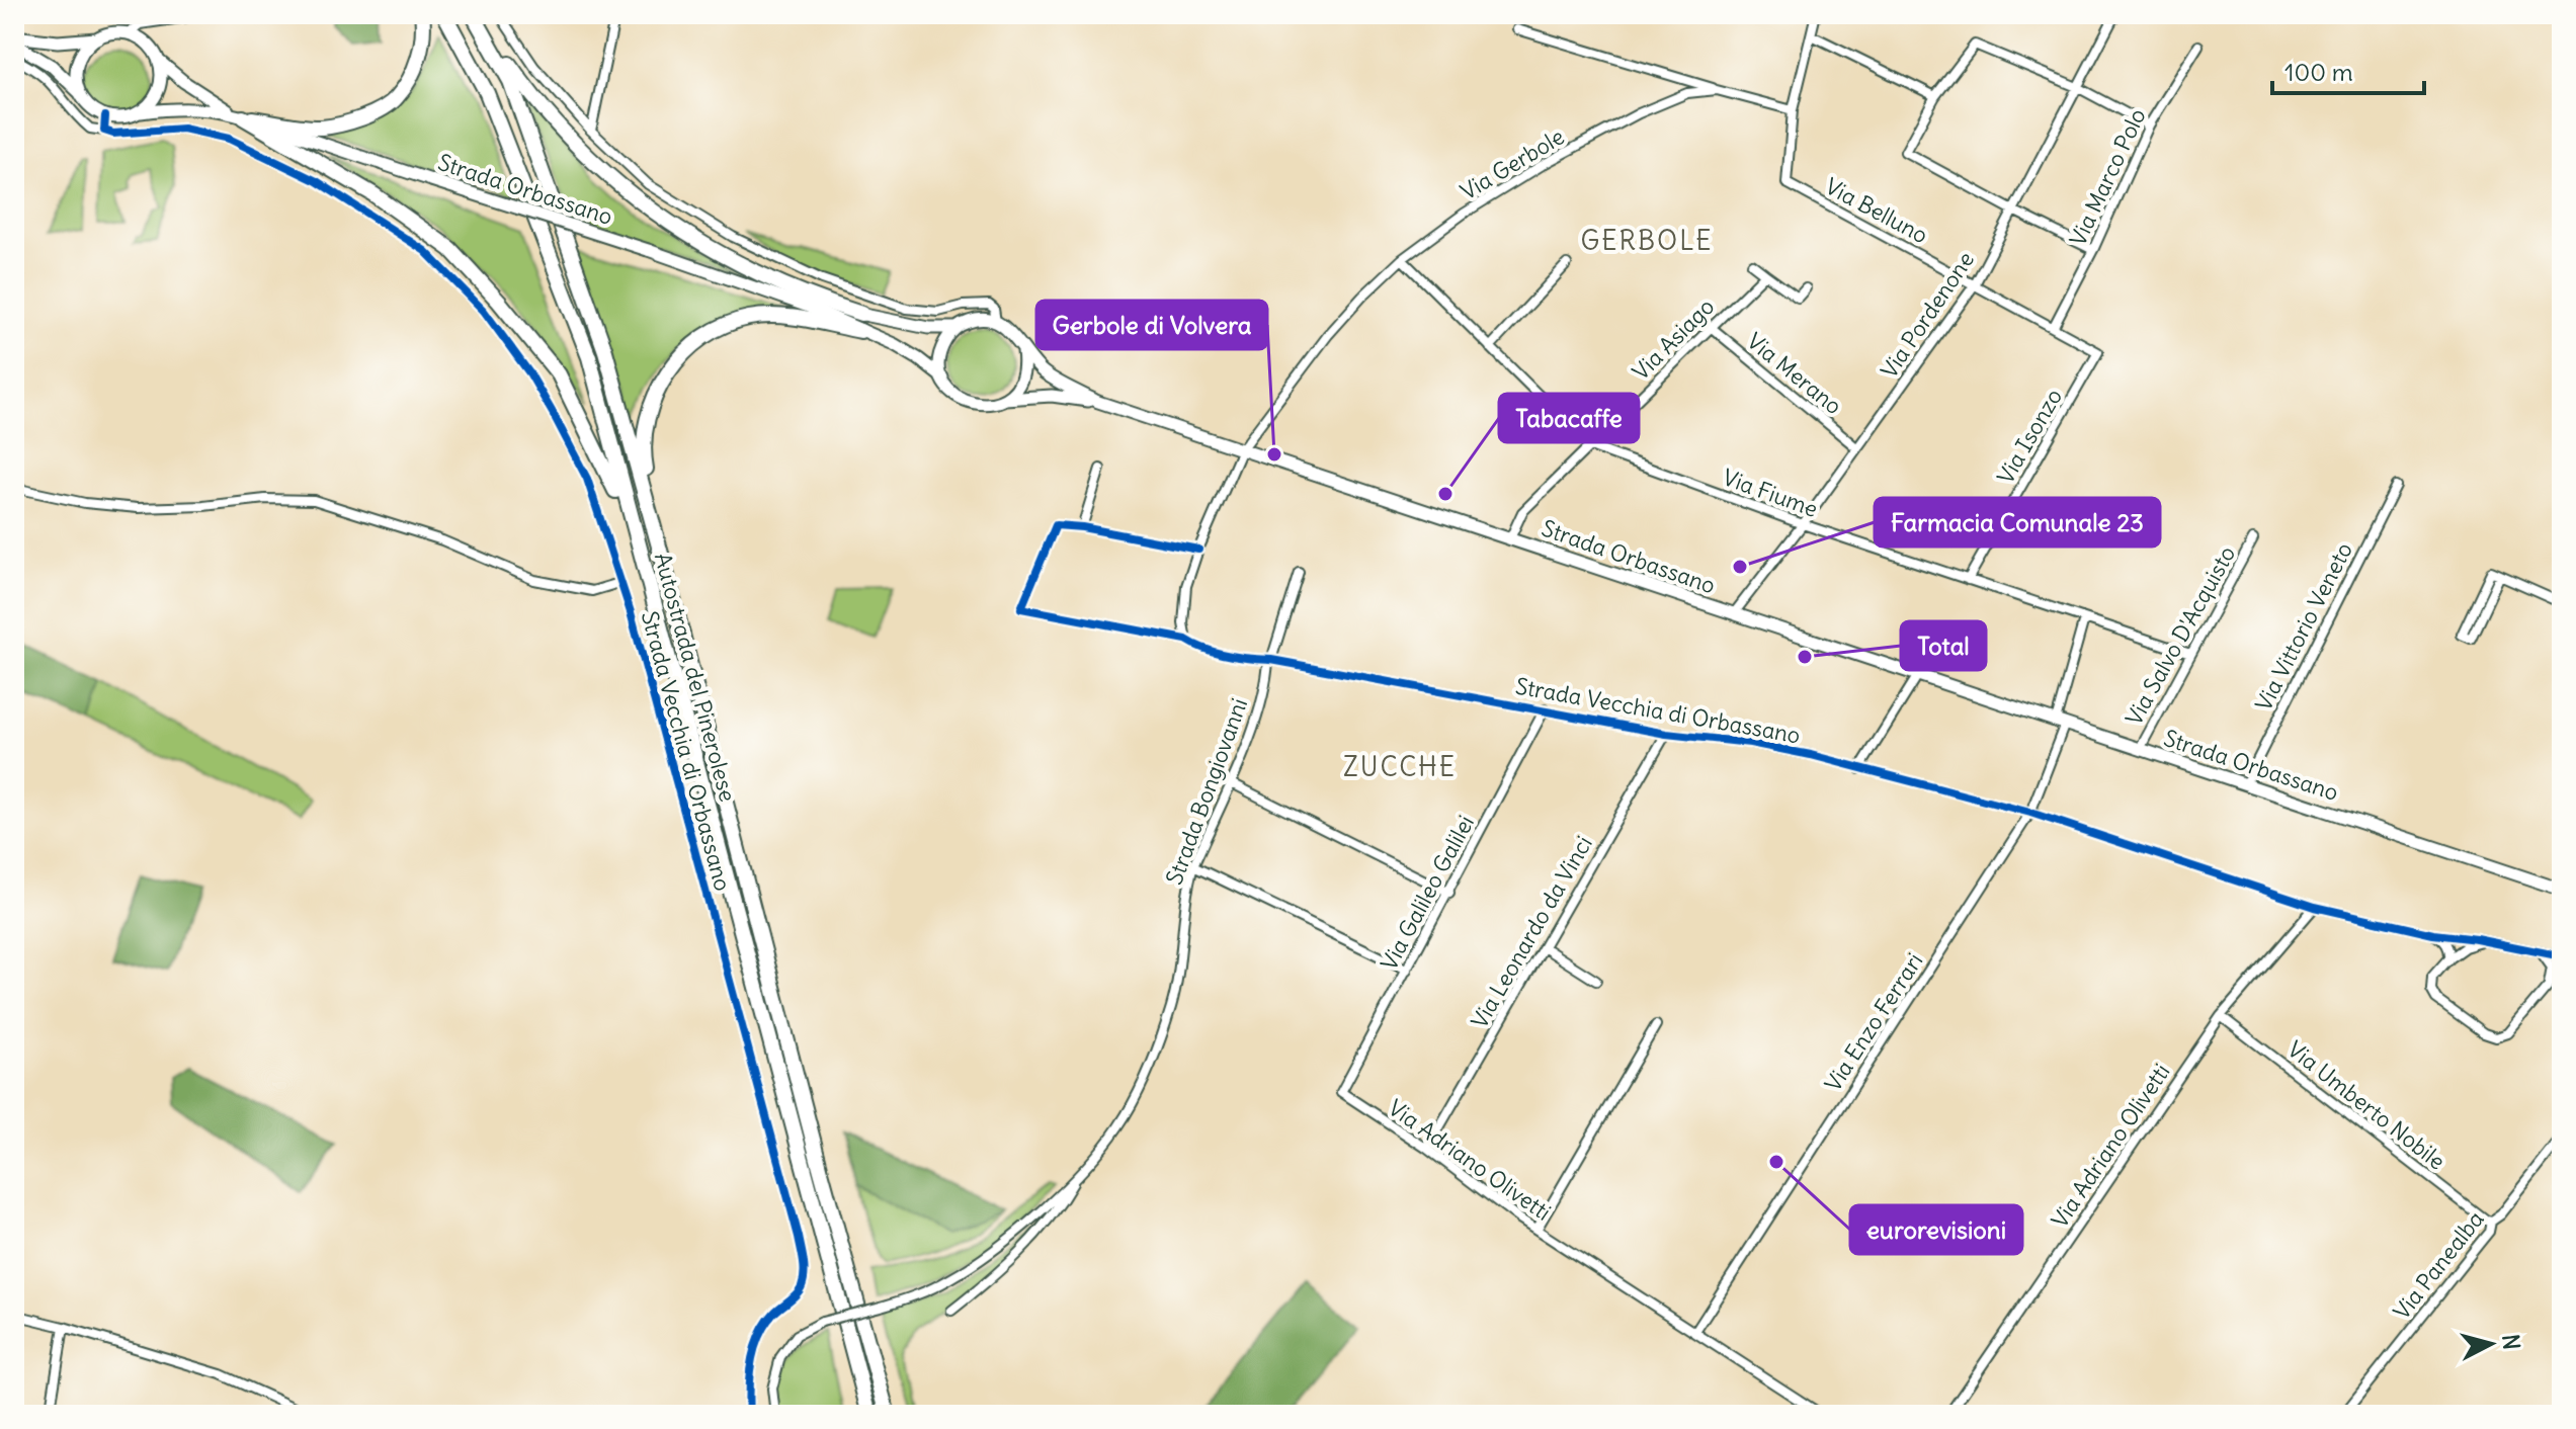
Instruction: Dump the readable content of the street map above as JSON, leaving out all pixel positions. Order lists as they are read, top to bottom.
{
  "streets": {
    "highway": ["Autostrada del Pinerolese"],
    "main road": ["Strada Orbassano"],
    "street": [
      "Via Gerbole",
      "Via Marco Polo",
      "Via Belluno",
      "Via Pordenone",
      "Via Asiago",
      "Via Merano",
      "Via Isonzo",
      "Via Fiume",
      "Via Vittorio Veneto",
      "Via Salvo D'Acquisto",
      "Strada Vecchia di Orbassano",
      "Strada Bongiovanni",
      "Via Galileo Galilei",
      "Via Leonardo da Vinci",
      "Via Enzo Ferrari",
      "Via Umberto Nobile",
      "Via Adriano Olivetti",
      "Via Panealba"
    ]
  },
  "crossings": [
    ["Via Gerbole", "Strada Orbassano"],
    ["Via Gerbole", "Via Belluno"],
    ["Via Gerbole", "Via Fiume"],
    ["Via Gerbole", "Strada Vecchia di Orbassano"],
    ["Via Marco Polo", "Via Belluno"],
    ["Strada Orbassano", "Via Pordenone"],
    ["Strada Orbassano", "Via Asiago"],
    ["Strada Orbassano", "Via Vittorio Veneto"],
    ["Strada Orbassano", "Via Salvo D'Acquisto"],
    ["Strada Orbassano", "Via Enzo Ferrari"],
    ["Via Belluno", "Via Pordenone"],
    ["Via Belluno", "Via Isonzo"],
    ["Via Pordenone", "Via Merano"],
    ["Via Pordenone", "Via Fiume"],
    ["Via Asiago", "Via Merano"],
    ["Via Asiago", "Via Fiume"],
    ["Via Isonzo", "Via Fiume"],
    ["Via Fiume", "Via Salvo D'Acquisto"],
    ["Via Fiume", "Via Enzo Ferrari"],
    ["Strada Vecchia di Orbassano", "Strada Bongiovanni"],
    ["Strada Vecchia di Orbassano", "Via Galileo Galilei"],
    ["Strada Vecchia di Orbassano", "Via Leonardo da Vinci"],
    ["Strada Vecchia di Orbassano", "Via Enzo Ferrari"],
    ["Strada Vecchia di Orbassano", "Via Adriano Olivetti"],
    ["Via Galileo Galilei", "Via Adriano Olivetti"],
    ["Via Leonardo da Vinci", "Via Adriano Olivetti"],
    ["Via Enzo Ferrari", "Via Adriano Olivetti"],
    ["Via Umberto Nobile", "Via Adriano Olivetti"],
    ["Via Umberto Nobile", "Via Panealba"]
  ],
  "districts": ["GERBOLE", "ZUCCHE"],
  "places": [
    "Gerbole di Volvera",
    "Tabacaffe",
    "Farmacia Comunale 23",
    "Total",
    "eurorevisioni"
  ],
  "scale_bar": "100 m",
  "north": "right"
}
